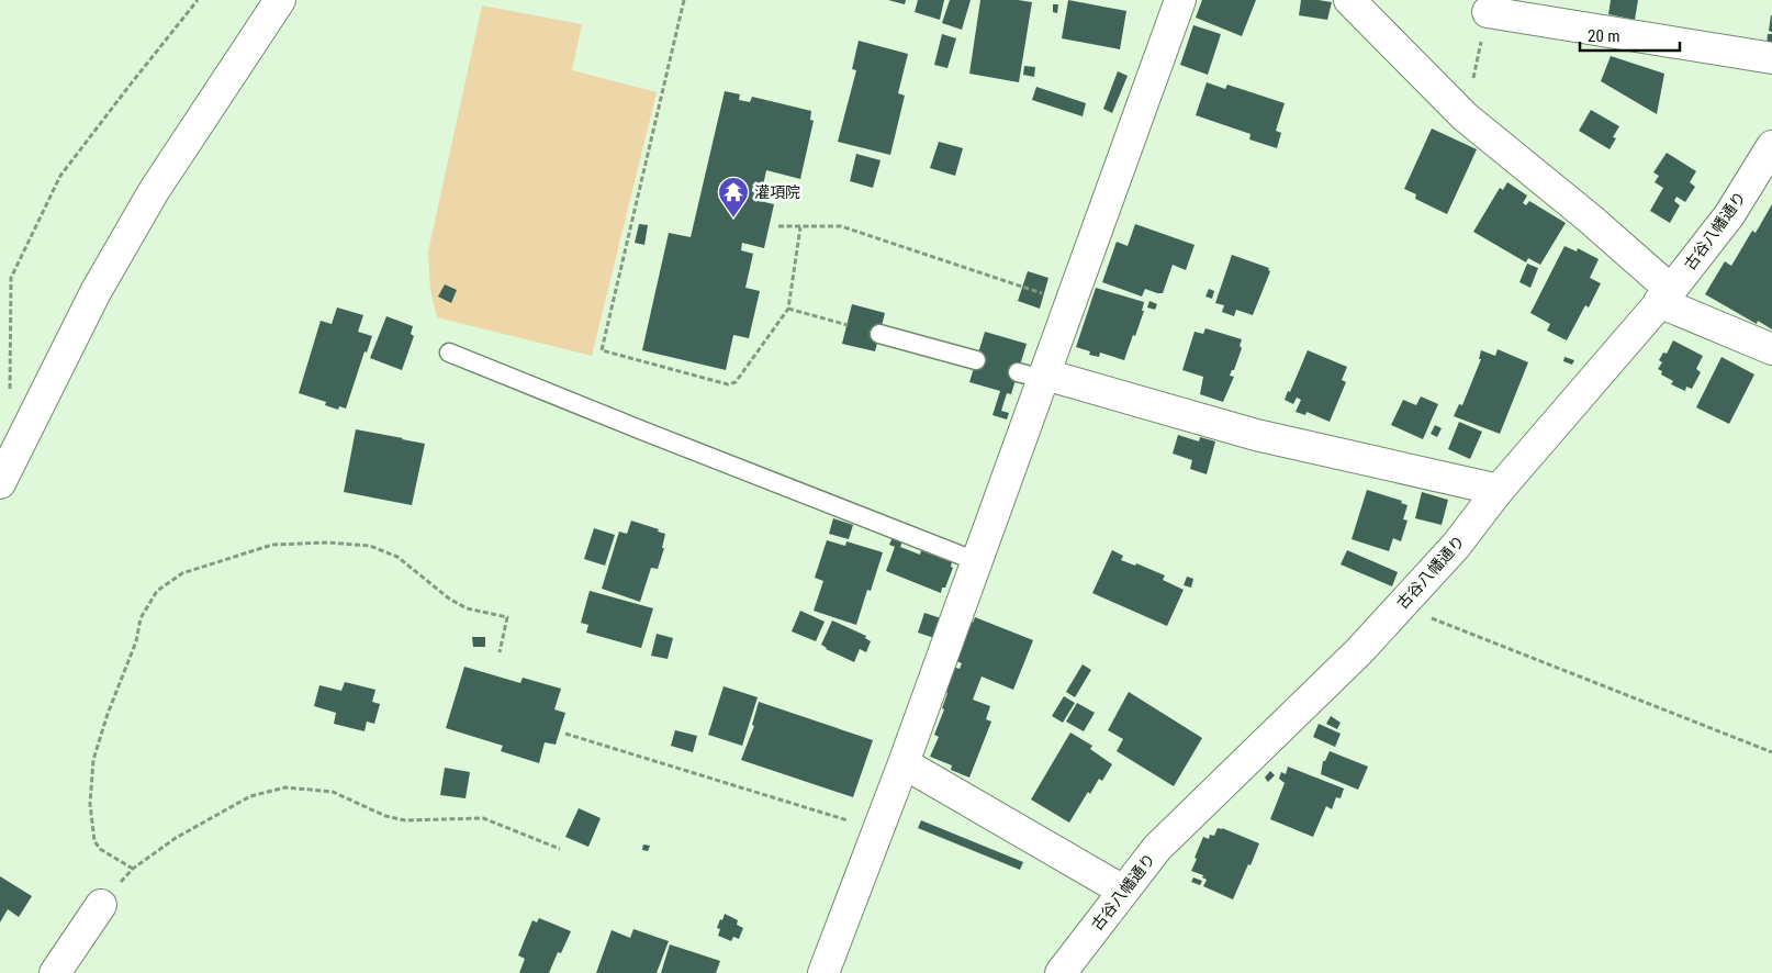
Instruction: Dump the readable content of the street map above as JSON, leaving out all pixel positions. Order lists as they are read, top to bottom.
{
  "streets": {
    "street": ["古谷八幡通り"]
  },
  "places": {
    "temple": ["灌項院"]
  },
  "scale_bar": "20 m"
}
